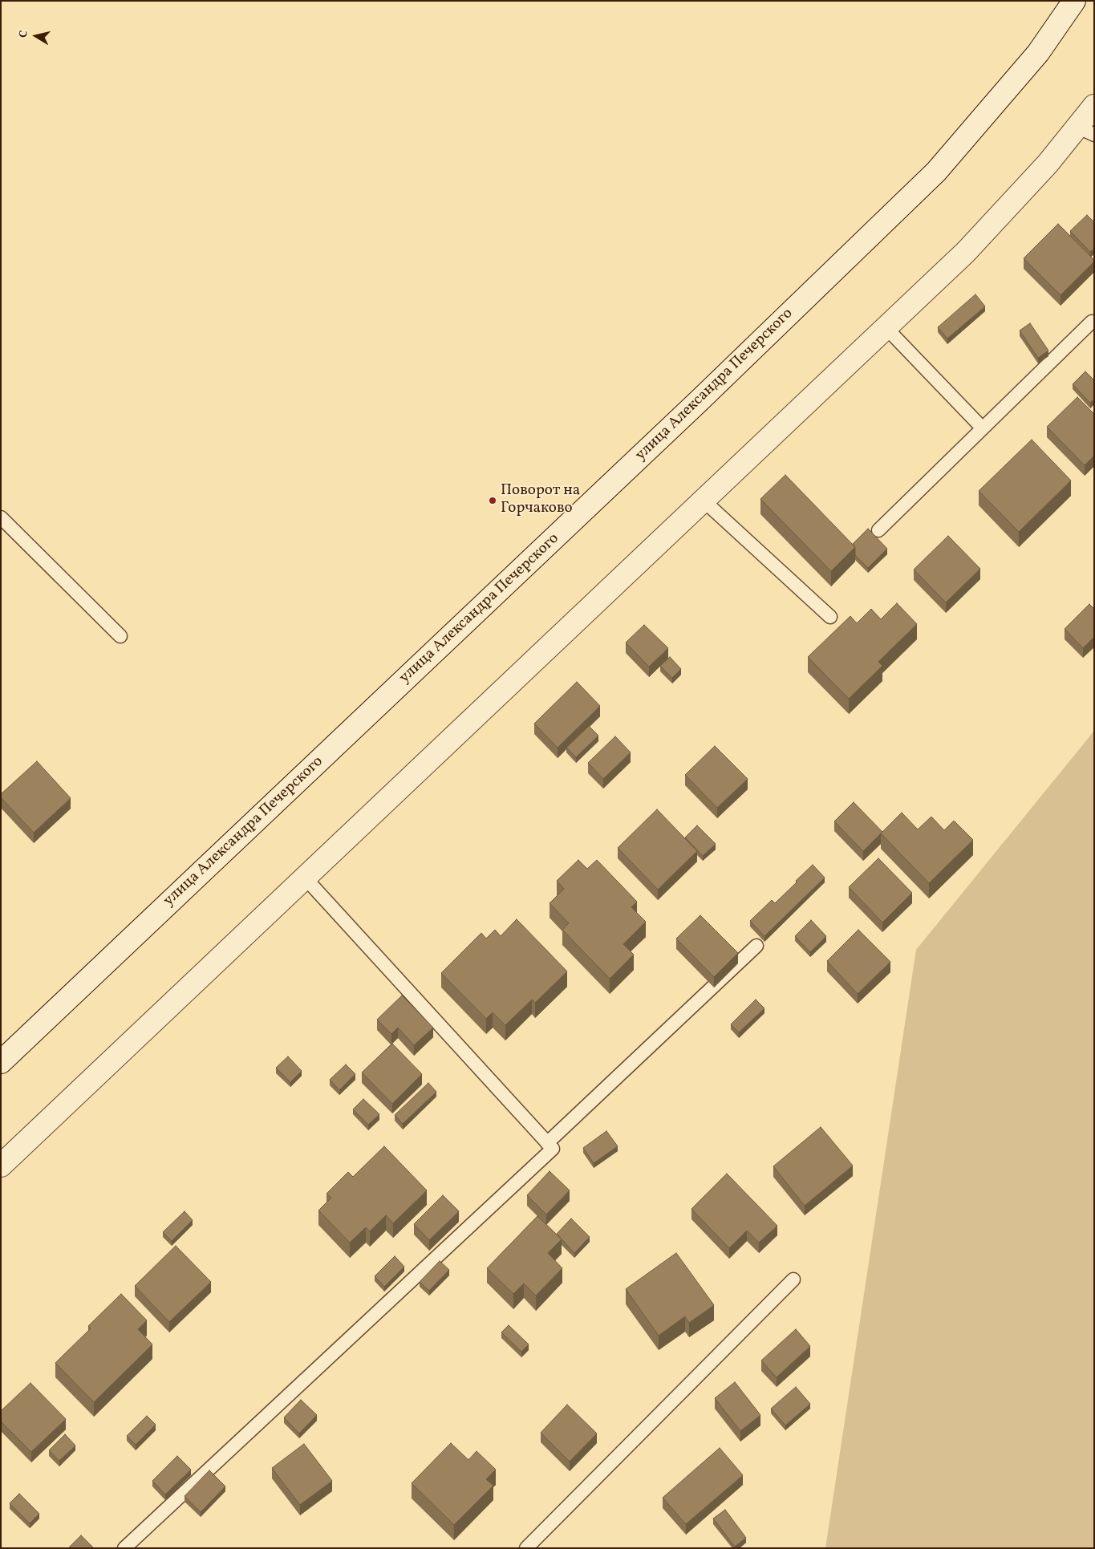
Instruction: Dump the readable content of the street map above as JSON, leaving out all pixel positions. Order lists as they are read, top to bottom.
{
  "streets": {
    "street": ["улица Александра Печерского"]
  },
  "places": ["Поворот на Горчаково"],
  "north": "left"
}
